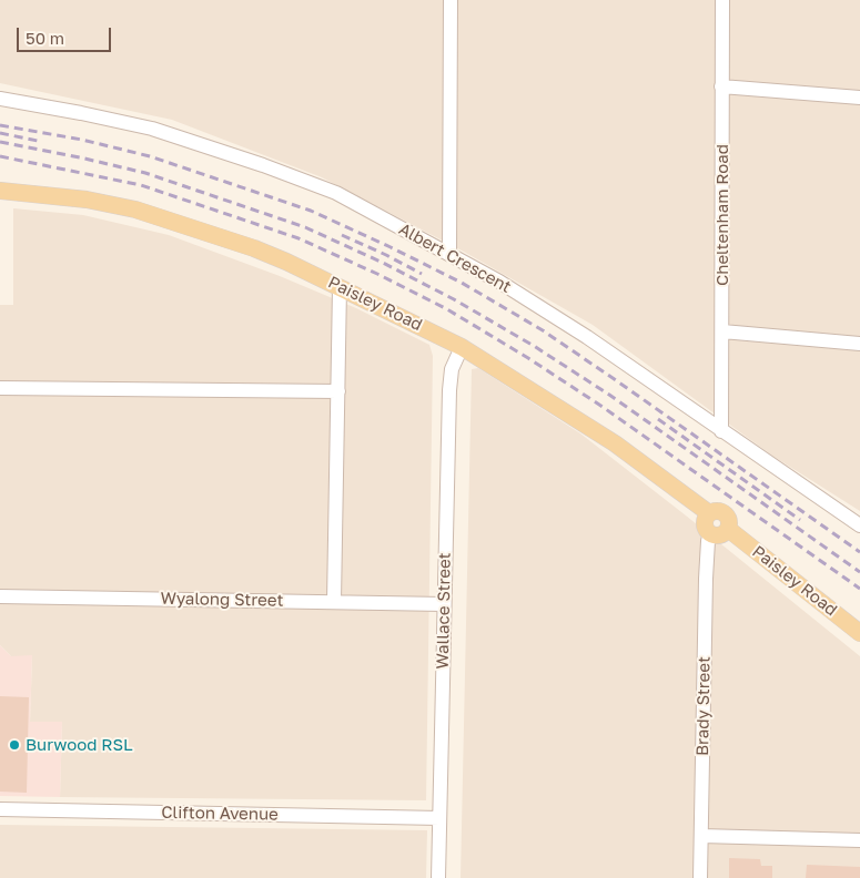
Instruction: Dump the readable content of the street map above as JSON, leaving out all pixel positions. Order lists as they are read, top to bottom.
{
  "streets": {
    "main road": ["Paisley Road"],
    "street": [
      "Cheltenham Road",
      "Albert Crescent",
      "Wyalong Street",
      "Wallace Street",
      "Brady Street",
      "Clifton Avenue"
    ]
  },
  "crossings": [
    ["Cheltenham Road", "Albert Crescent"],
    ["Paisley Road", "Wallace Street"],
    ["Paisley Road", "Brady Street"],
    ["Wyalong Street", "Wallace Street"],
    ["Wallace Street", "Clifton Avenue"]
  ],
  "places": ["Burwood RSL"],
  "scale_bar": "50 m"
}
